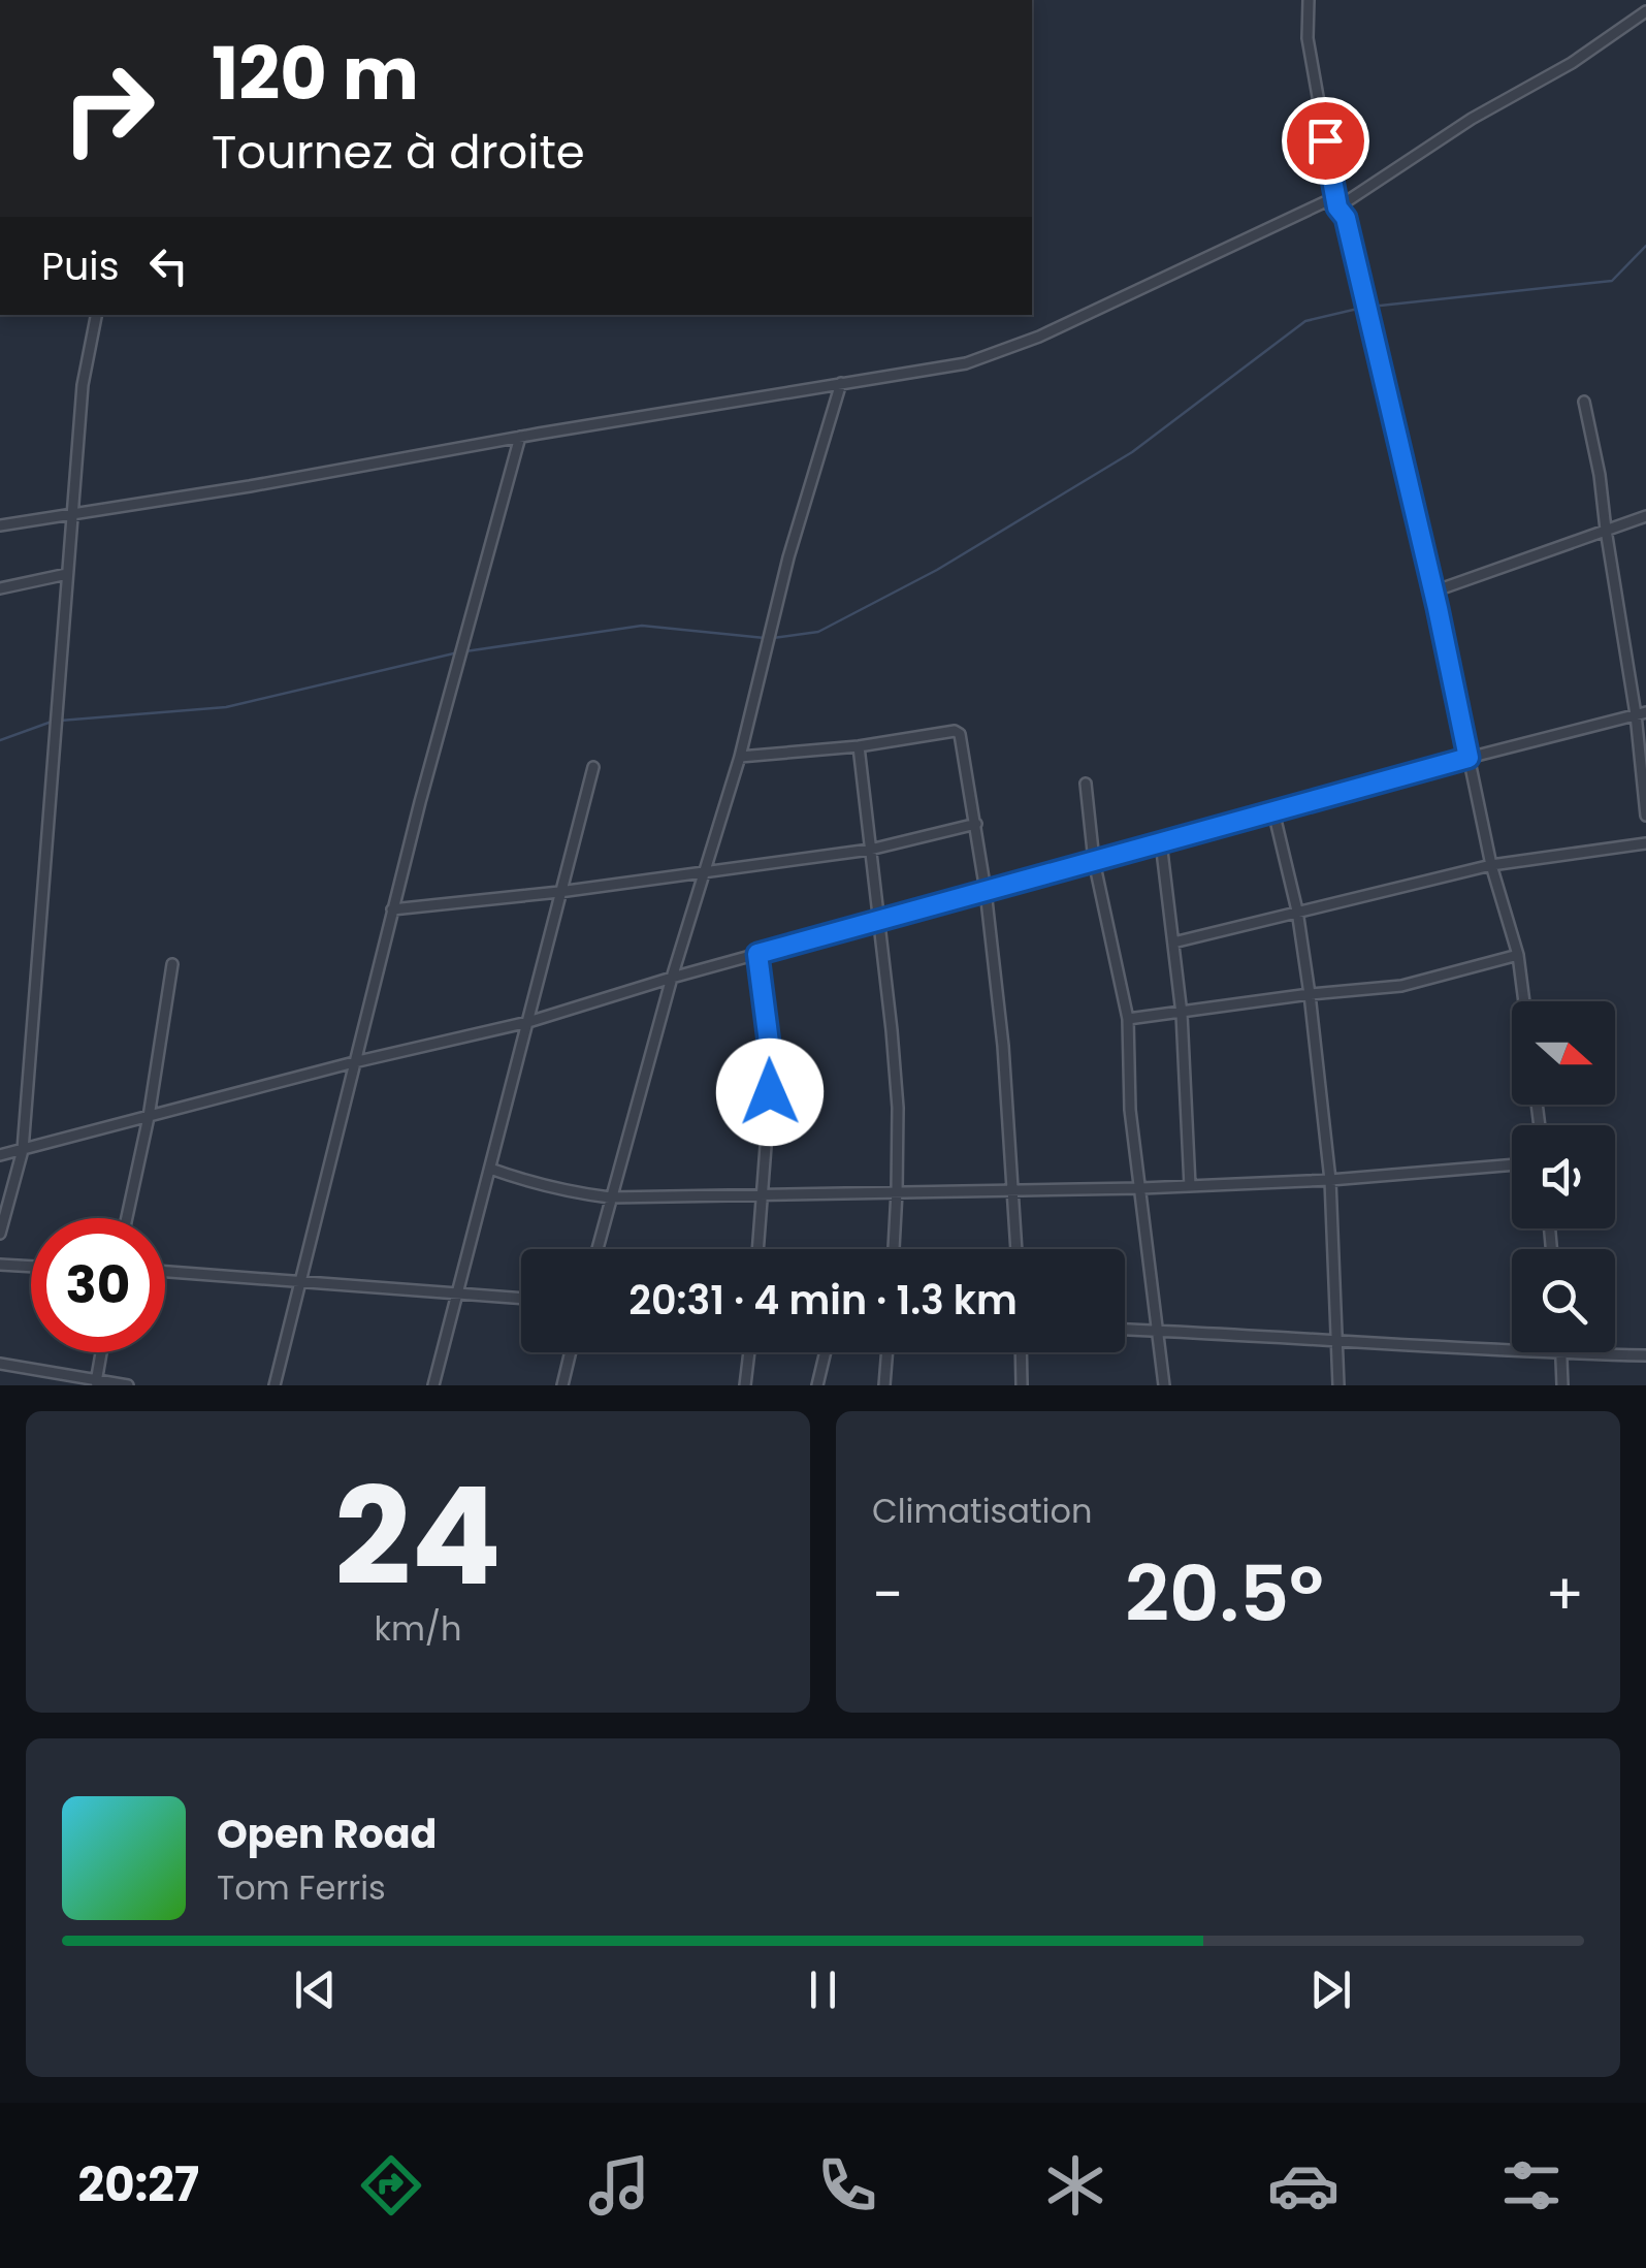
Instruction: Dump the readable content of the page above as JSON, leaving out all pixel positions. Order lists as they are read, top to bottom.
{
  "north": "right",
  "page": {
    "turn": ["120 m", "Tournez à droite"],
    "then": "Puis",
    "limit": "30",
    "trip": "20:31 · 4 min · 1.3 km",
    "tile": [
      ["24", "km/h"],
      "Climatisation"
    ],
    "heat": ["−", "20.5°", "+"],
    "song": ["Open Road", "Tom Ferris"],
    "tabs": "20:27"
  }
}
